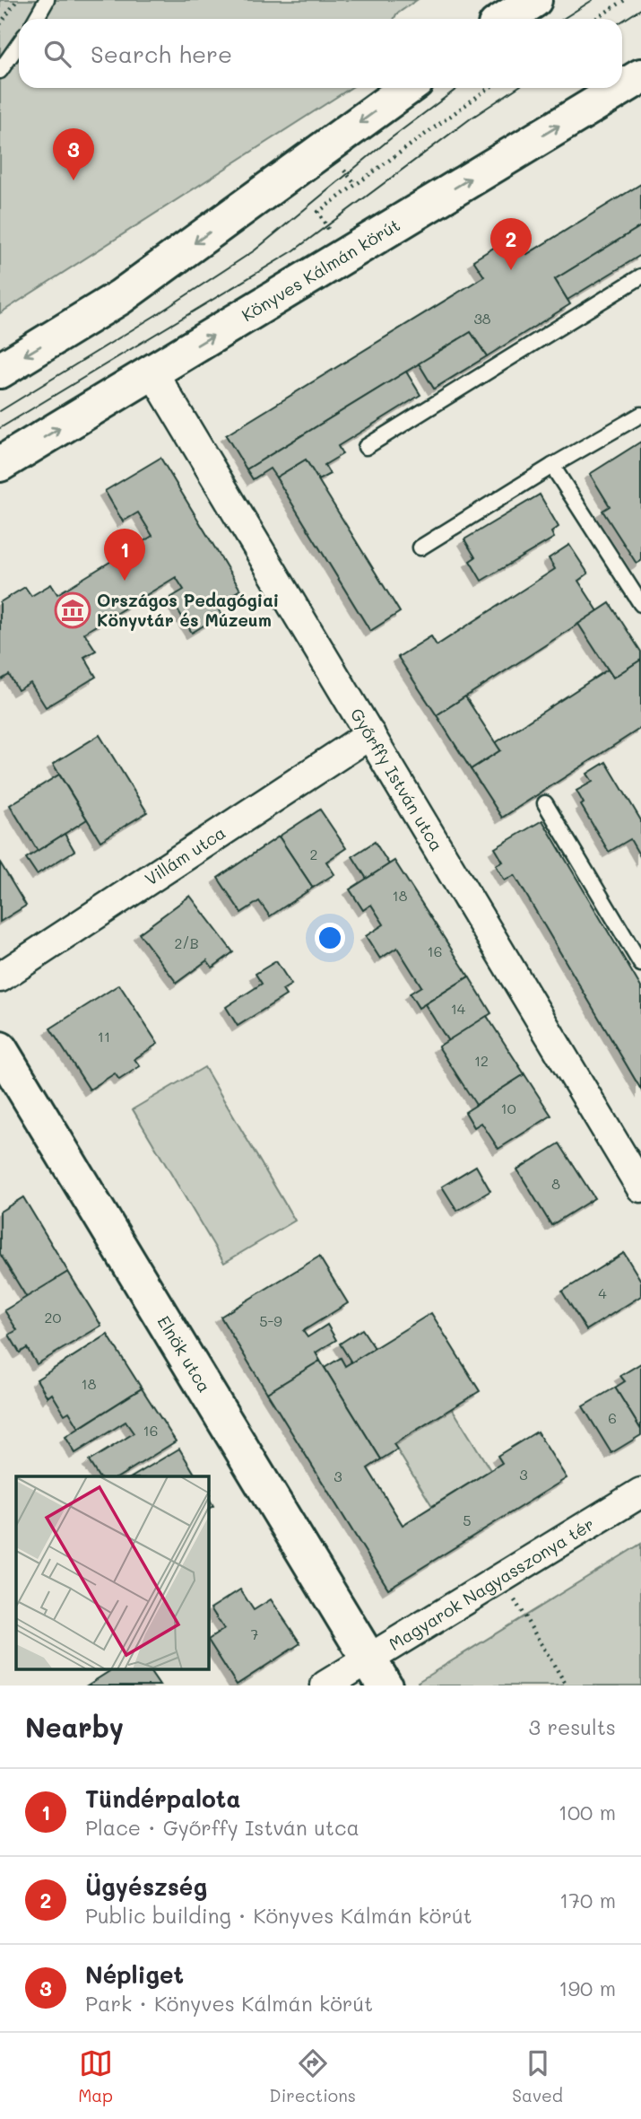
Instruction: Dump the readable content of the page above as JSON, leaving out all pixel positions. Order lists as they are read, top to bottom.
{
  "streets": {
    "main road": ["Könyves Kálmán körút", "Elnök utca"],
    "street": ["Győrffy István utca", "Villám utca", "Magyarok Nagyasszonya tér"]
  },
  "crossings": [
    ["Könyves Kálmán körút", "Győrffy István utca"],
    ["Győrffy István utca", "Villám utca"],
    ["Elnök utca", "Magyarok Nagyasszonya tér"]
  ],
  "places": {
    "museum": ["Országos Pedagógiai Könyvtár és Múzeum"]
  },
  "house_numbers": [
    "38",
    "2",
    "18",
    "2/B",
    "16",
    "14",
    "11",
    "12",
    "10",
    "8",
    "4",
    "20",
    "5-9",
    "18",
    "6",
    "16",
    "3",
    "3",
    "5",
    "7"
  ],
  "page": {
    "search": "Search here",
    "pins": ["3", "2", "1"],
    "heading": ["Nearby", "3 results"],
    "list": [
      {
        "mark": "1",
        "name": "Tündérpalota",
        "note": "Place · Győrffy István utca",
        "value": "100 m"
      },
      {
        "mark": "2",
        "name": "Ügyészség",
        "note": "Public building · Könyves Kálmán körút",
        "value": "170 m"
      },
      {
        "mark": "3",
        "name": "Népliget",
        "note": "Park · Könyves Kálmán körút",
        "value": "190 m"
      }
    ],
    "nav": ["Map", "Directions", "Saved"]
  }
}
